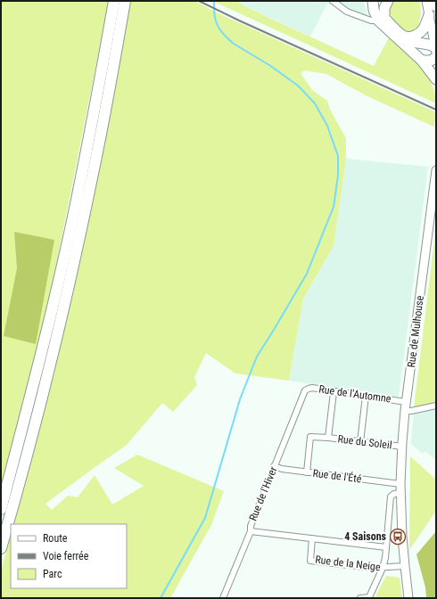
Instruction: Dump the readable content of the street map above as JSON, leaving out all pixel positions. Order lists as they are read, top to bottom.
{
  "streets": {
    "main road": ["Rue de Mulhouse"],
    "street": [
      "Rue de l'Automne",
      "Rue du Soleil",
      "Rue de l'Été",
      "Rue de l'Hiver",
      "Rue de la Neige"
    ]
  },
  "crossings": [
    ["Rue de Mulhouse", "Rue de l'Automne"],
    ["Rue de Mulhouse", "Rue du Soleil"],
    ["Rue de Mulhouse", "Rue de l'Été"],
    ["Rue de Mulhouse", "Rue de la Neige"],
    ["Rue de l'Automne", "Rue de l'Hiver"],
    ["Rue du Soleil", "Rue de l'Été"],
    ["Rue de l'Été", "Rue de l'Hiver"]
  ],
  "places": {
    "bus stop": ["4 Saisons"]
  },
  "legend": ["Route", "Voie ferrée", "Parc"]
}
